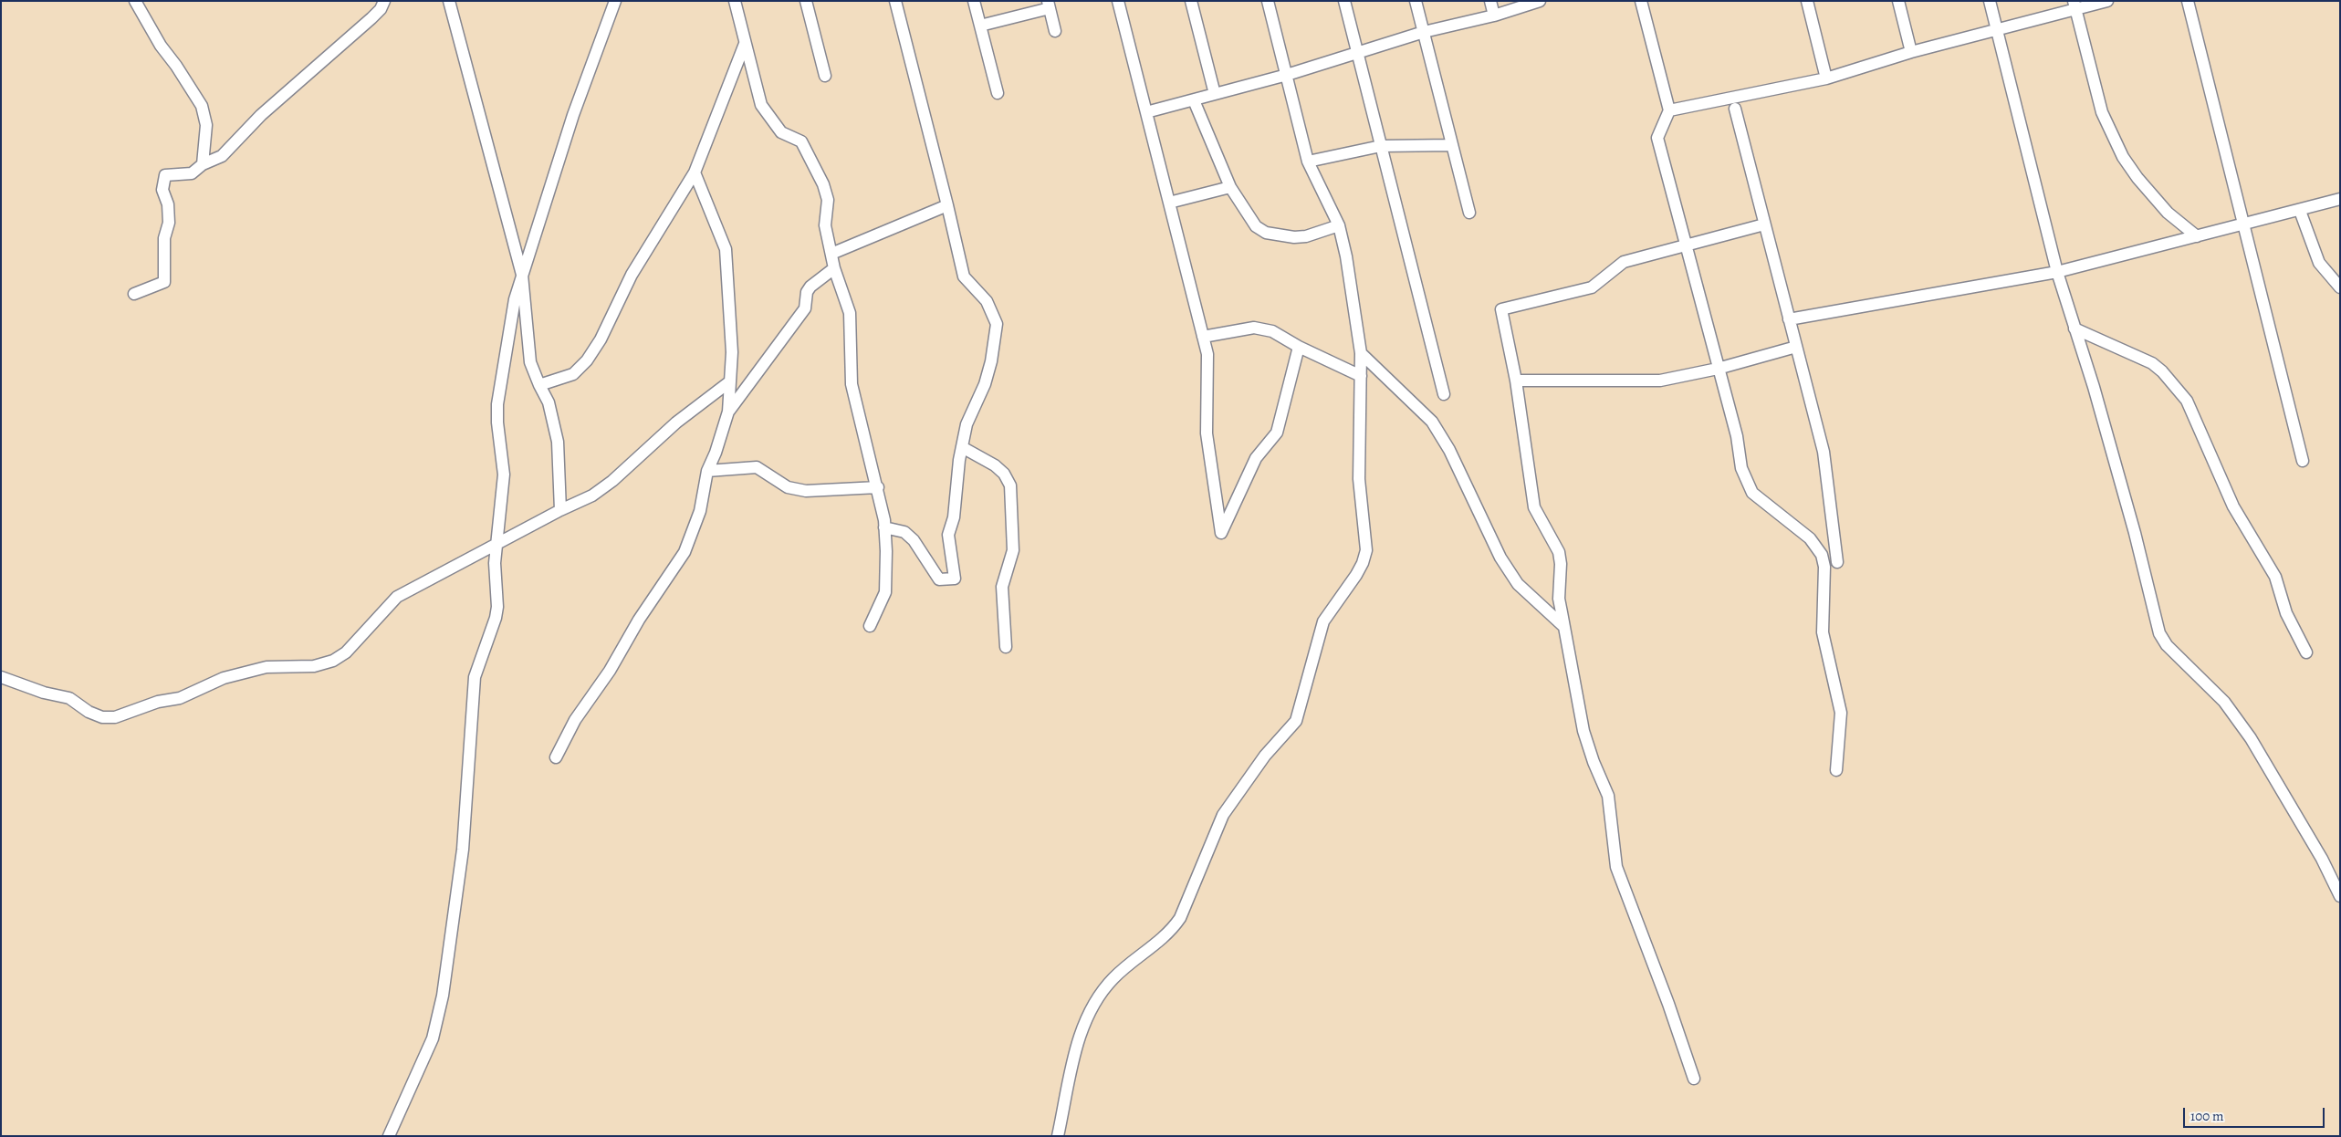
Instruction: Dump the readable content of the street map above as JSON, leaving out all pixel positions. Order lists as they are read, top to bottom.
{
  "scale_bar": "100 m"
}
